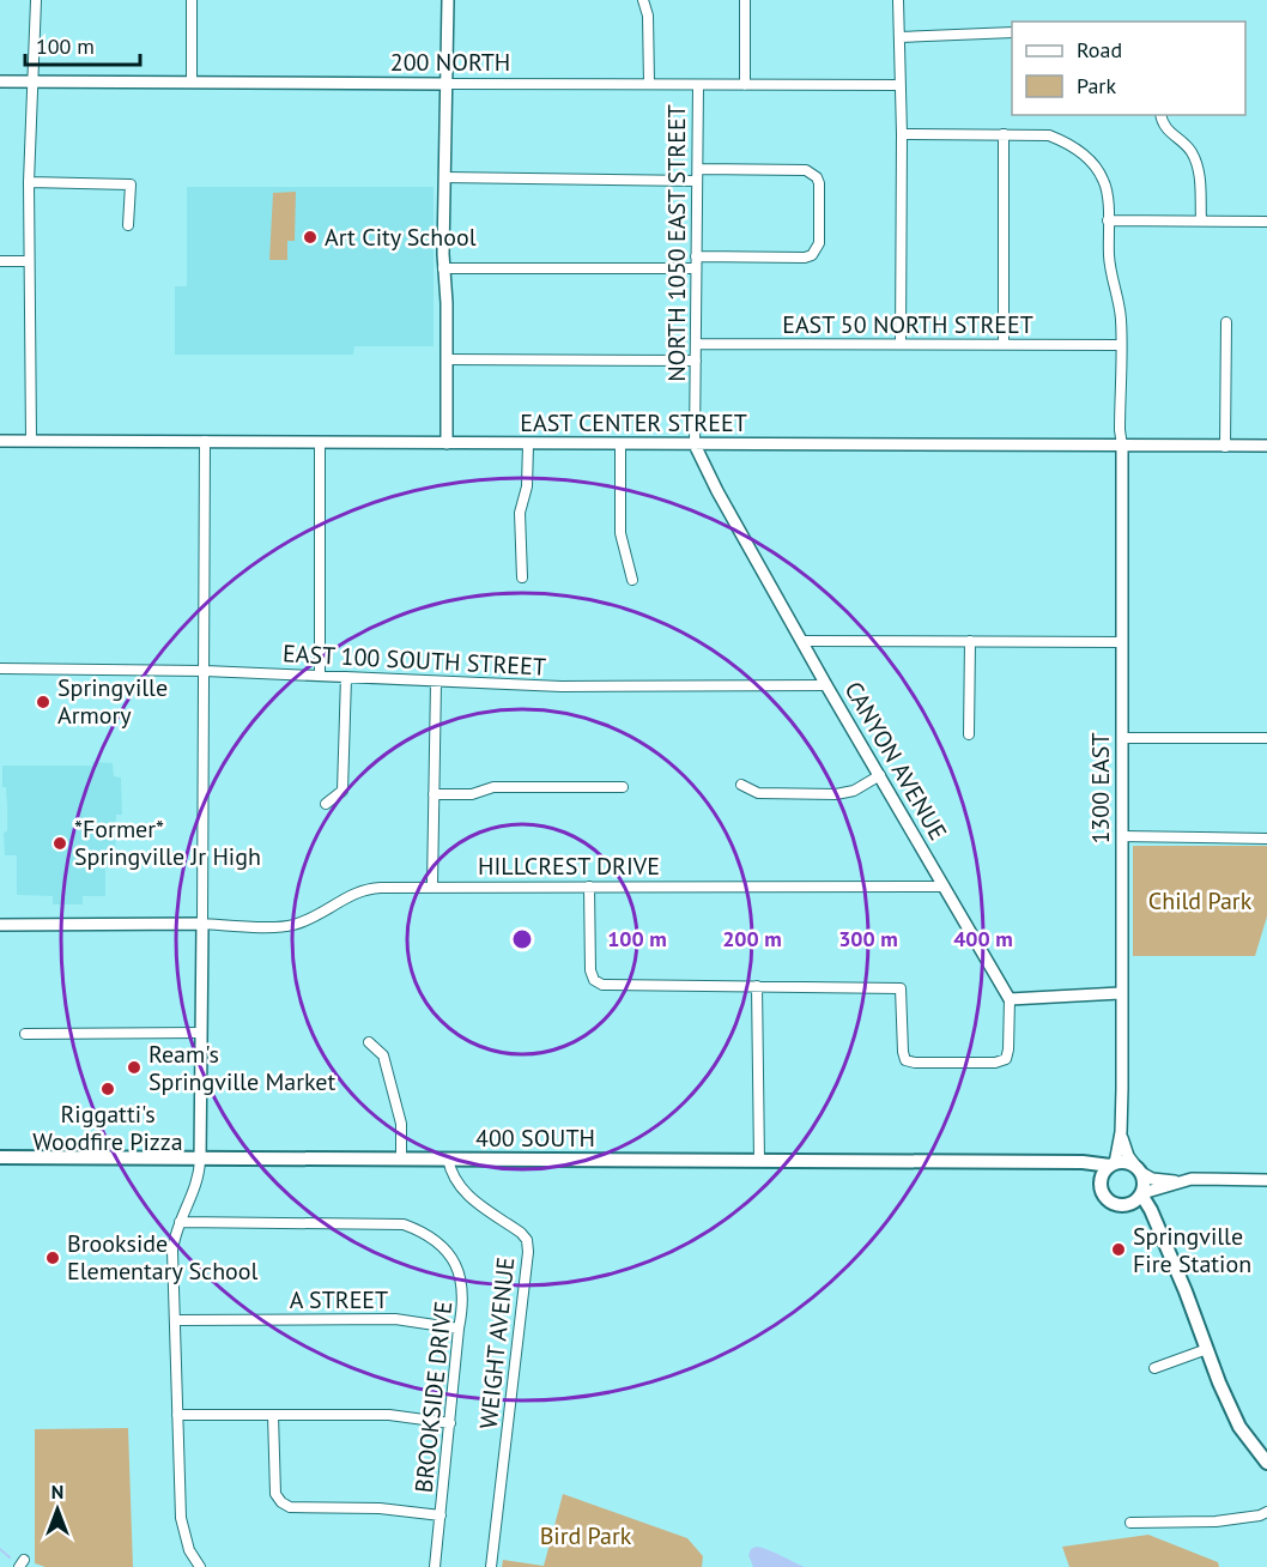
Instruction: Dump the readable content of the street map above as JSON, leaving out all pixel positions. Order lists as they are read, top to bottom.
{
  "streets": {
    "main road": ["400 SOUTH"],
    "street": [
      "200 NORTH",
      "NORTH 1050 EAST STREET",
      "EAST 50 NORTH STREET",
      "EAST CENTER STREET",
      "EAST 100 SOUTH STREET",
      "CANYON AVENUE",
      "1300 EAST",
      "HILLCREST DRIVE",
      "A STREET",
      "WEIGHT AVENUE",
      "BROOKSIDE DRIVE"
    ]
  },
  "crossings": [
    ["200 NORTH", "NORTH 1050 EAST STREET"],
    ["NORTH 1050 EAST STREET", "EAST 50 NORTH STREET"],
    ["NORTH 1050 EAST STREET", "EAST CENTER STREET"],
    ["NORTH 1050 EAST STREET", "CANYON AVENUE"],
    ["EAST CENTER STREET", "CANYON AVENUE"],
    ["EAST CENTER STREET", "1300 EAST"],
    ["EAST 100 SOUTH STREET", "CANYON AVENUE"],
    ["CANYON AVENUE", "HILLCREST DRIVE"],
    ["1300 EAST", "400 SOUTH"],
    ["400 SOUTH", "WEIGHT AVENUE"],
    ["A STREET", "BROOKSIDE DRIVE"]
  ],
  "parks": ["Child Park", "Bird Park"],
  "places": [
    "Art City School",
    "Springville Armory",
    "*Former* Springville Jr High",
    "Ream's Springville Market",
    "Riggatti's Woodfire Pizza",
    "Springville Fire Station",
    "Brookside Elementary School"
  ],
  "legend": ["Road", "Park"],
  "scale_bar": "100 m",
  "north": "top",
  "rings": [
    "100 m",
    "200 m",
    "300 m",
    "400 m"
  ]
}
